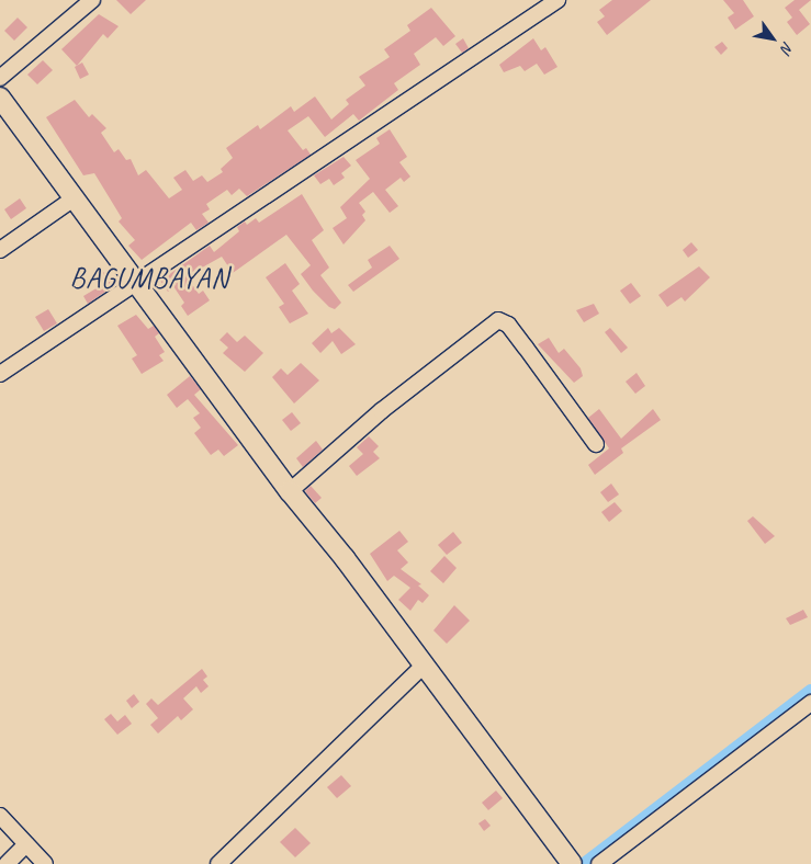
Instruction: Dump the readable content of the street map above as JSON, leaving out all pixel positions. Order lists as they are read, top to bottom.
{
  "districts": ["BAGUMBAYAN"],
  "north": "bottom right"
}
